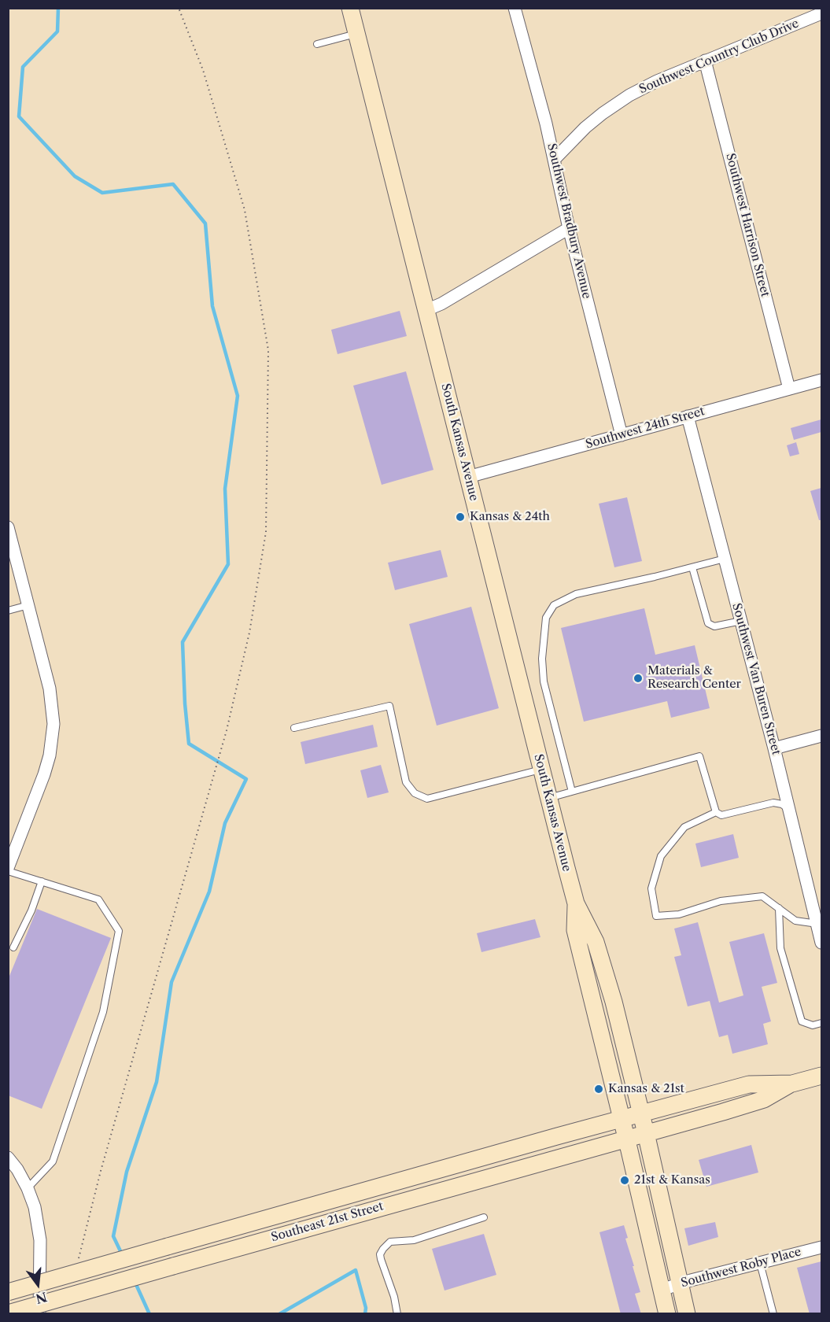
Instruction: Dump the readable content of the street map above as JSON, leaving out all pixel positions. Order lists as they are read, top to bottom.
{
  "streets": {
    "main road": ["South Kansas Avenue", "Southeast 21st Street"],
    "street": [
      "Southwest Country Club Drive",
      "Southwest Bradbury Avenue",
      "Southwest Harrison Street",
      "Southwest 24th Street",
      "Southwest Van Buren Street",
      "Southwest Roby Place"
    ]
  },
  "crossings": [
    ["Southwest Country Club Drive", "Southwest Bradbury Avenue"],
    ["Southwest Country Club Drive", "Southwest Harrison Street"],
    ["Southwest Bradbury Avenue", "Southwest 24th Street"],
    ["Southwest Harrison Street", "Southwest 24th Street"],
    ["Southwest 24th Street", "South Kansas Avenue"],
    ["Southwest 24th Street", "Southwest Van Buren Street"],
    ["South Kansas Avenue", "Southeast 21st Street"],
    ["South Kansas Avenue", "Southwest Roby Place"]
  ],
  "places": [
    "Kansas & 24th",
    "Materials & Research Center",
    "Kansas & 21st",
    "21st & Kansas"
  ],
  "north": "bottom"
}
